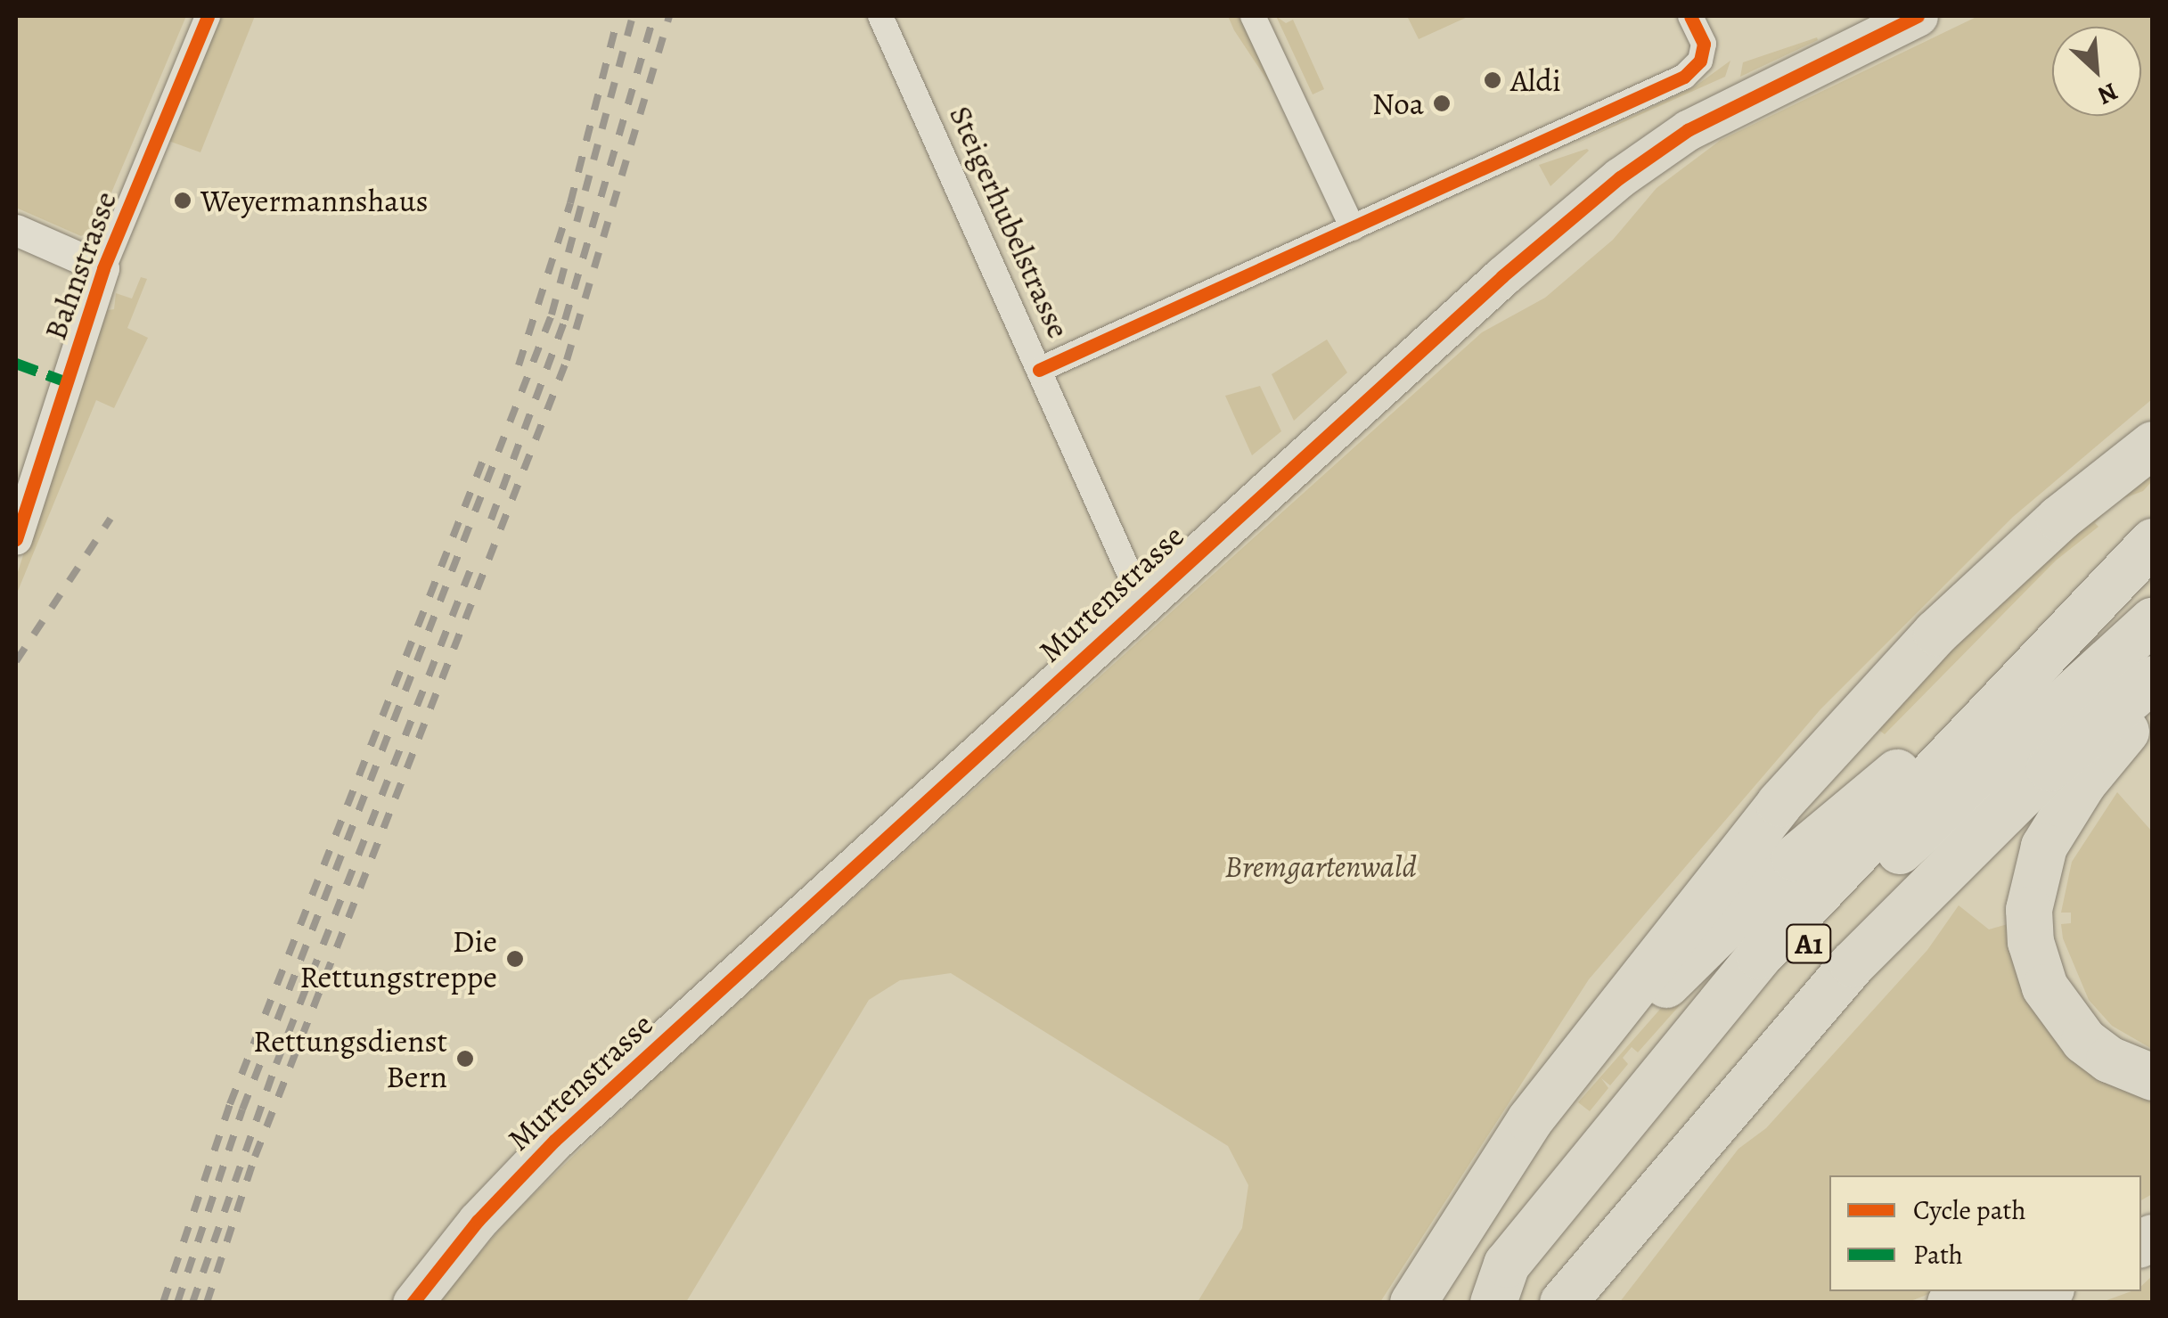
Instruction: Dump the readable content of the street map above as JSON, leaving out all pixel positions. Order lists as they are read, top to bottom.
{
  "streets": {
    "highway": ["A1"],
    "main road": ["Murtenstrasse"],
    "street": ["Steigerhubelstrasse", "Bahnstrasse"]
  },
  "crossings": [
    ["Steigerhubelstrasse", "Murtenstrasse"]
  ],
  "parks": ["Bremgartenwald"],
  "places": [
    "Aldi",
    "Noa",
    "Weyermannshaus",
    "Die Rettungstreppe",
    "Rettungsdienst Bern"
  ],
  "legend": ["Cycle path", "Path"],
  "north": "bottom right"
}
